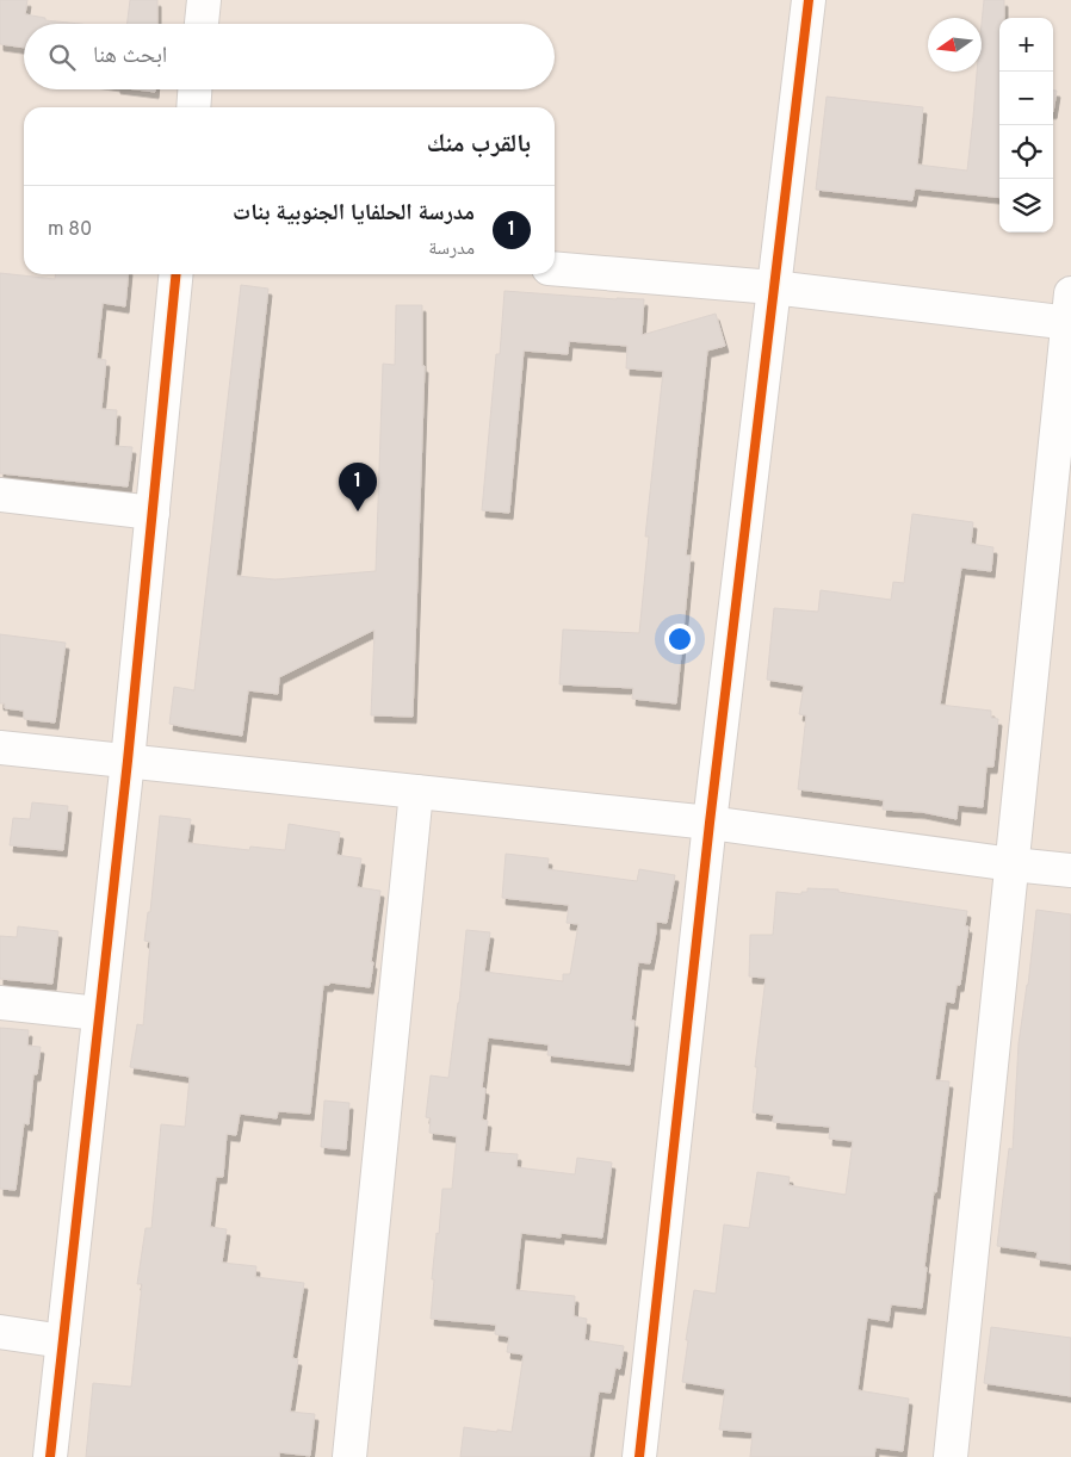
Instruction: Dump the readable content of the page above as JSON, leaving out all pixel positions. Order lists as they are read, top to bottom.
{
  "north": "left",
  "page": {
    "map_buttons": ["+", "−"],
    "search": "ابحث هنا",
    "heading": "بالقرب منك",
    "list": [
      {
        "mark": "1",
        "name": "مدرسة الحلفايا الجنوبية بنات",
        "note": "مدرسة",
        "value": "80 m"
      }
    ],
    "pins": "1"
  }
}
